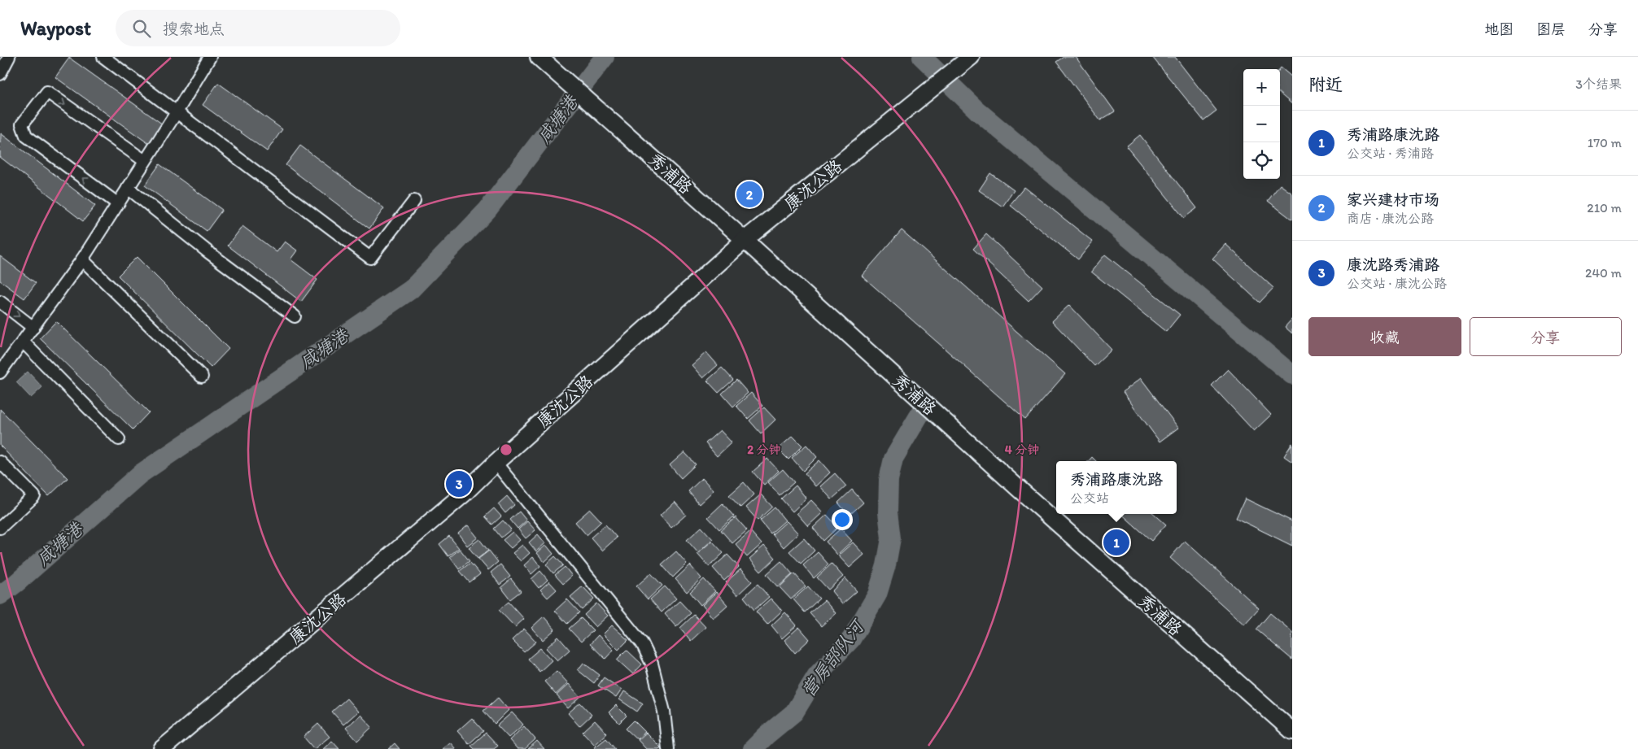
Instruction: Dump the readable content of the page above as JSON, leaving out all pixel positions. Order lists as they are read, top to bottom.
{
  "streets": {
    "street": ["秀浦路", "康沈公路"]
  },
  "crossings": [
    ["秀浦路", "康沈公路"]
  ],
  "water": ["咸塘港", "营房部队河"],
  "page": {
    "header": "Waypost",
    "search": "搜索地点",
    "nav": ["地图", "图层", "分享"],
    "heading": ["附近", "3个结果"],
    "map_buttons": ["+", "−"],
    "list": [
      {
        "mark": "1",
        "name": "秀浦路康沈路",
        "note": "公交站 · 秀浦路",
        "value": "170 m"
      },
      {
        "mark": "2",
        "name": "家兴建材市场",
        "note": "商店 · 康沈公路",
        "value": "210 m"
      },
      {
        "mark": "3",
        "name": "康沈路秀浦路",
        "note": "公交站 · 康沈公路",
        "value": "240 m"
      }
    ],
    "pins": ["2", "3", "1"],
    "buttons": ["收藏", "分享"],
    "popup": ["秀浦路康沈路", "公交站"]
  },
  "rings": ["2 分钟", "4 分钟"]
}
